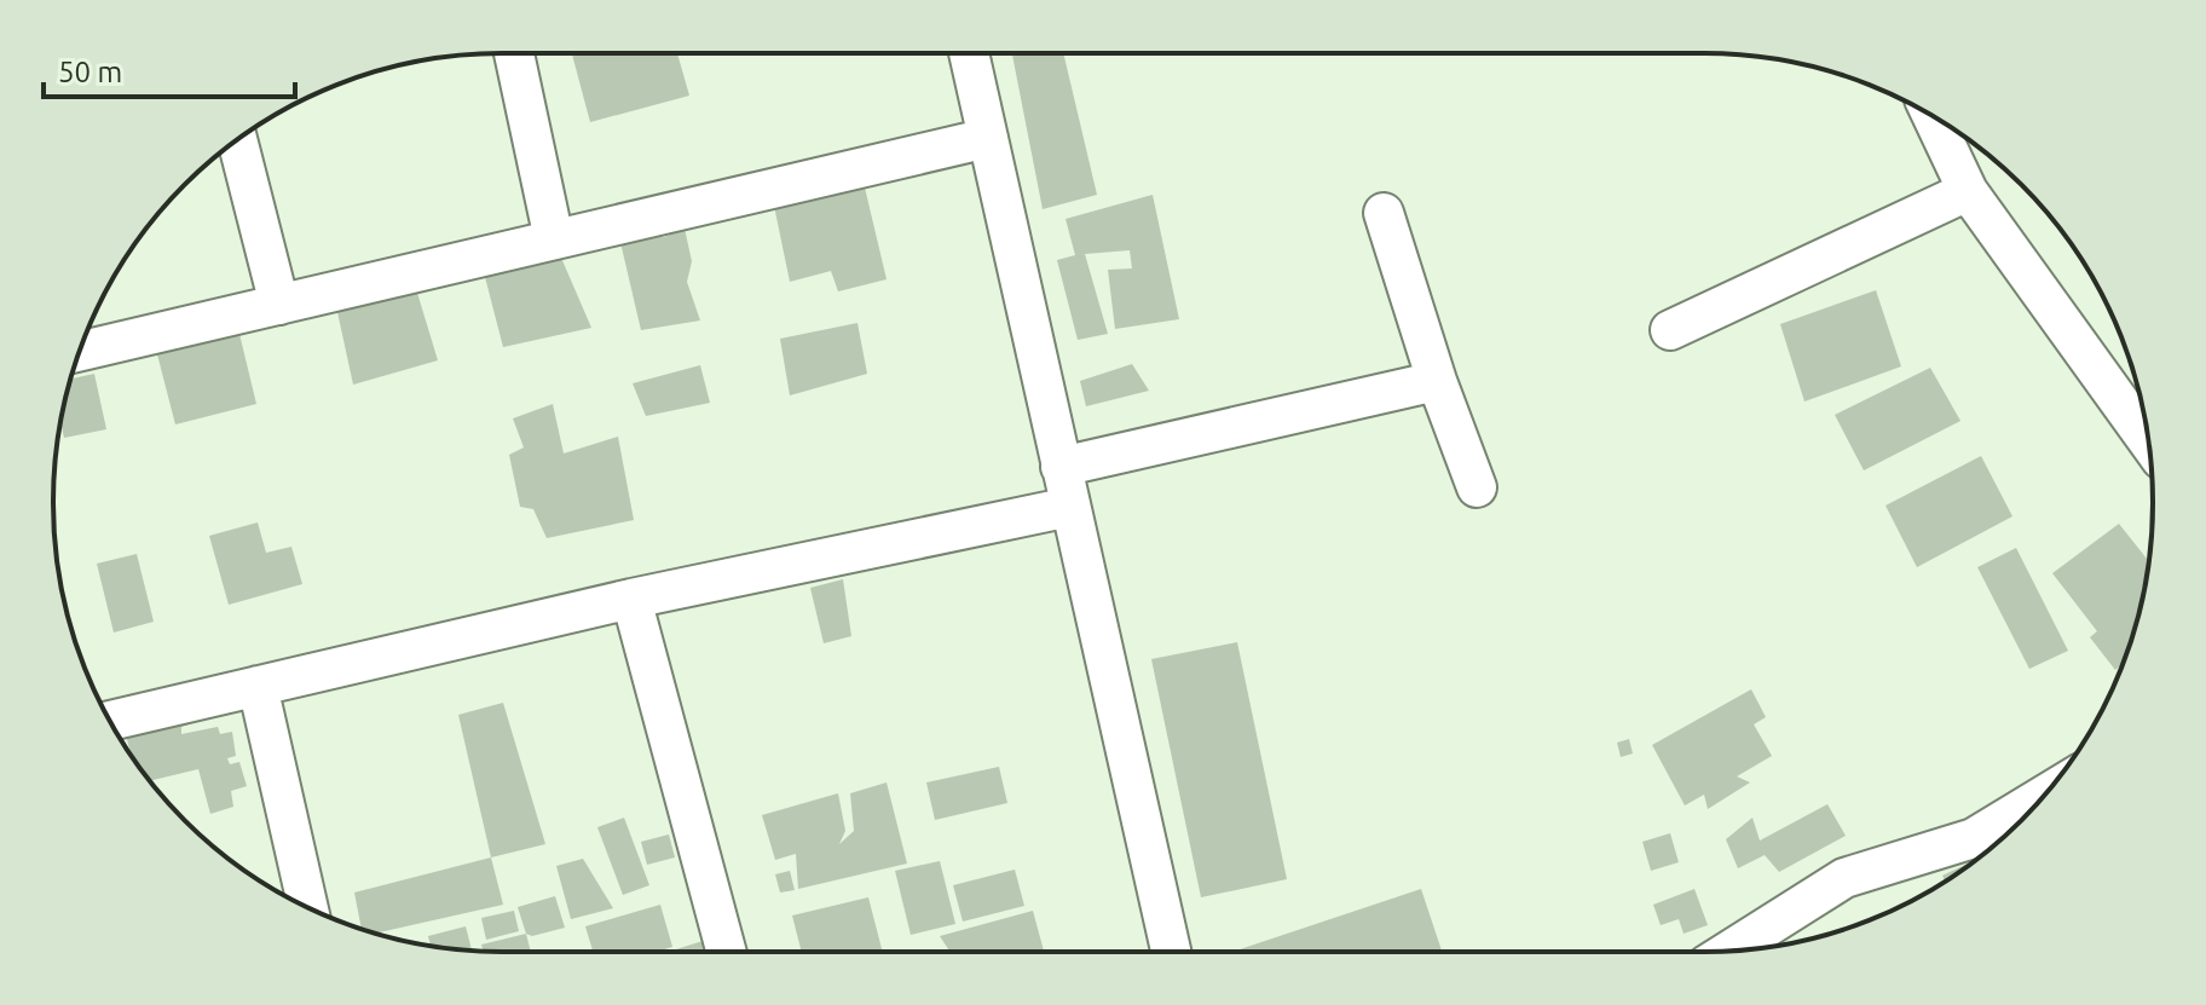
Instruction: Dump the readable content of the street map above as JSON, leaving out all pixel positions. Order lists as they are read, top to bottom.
{
  "scale_bar": "50 m"
}
